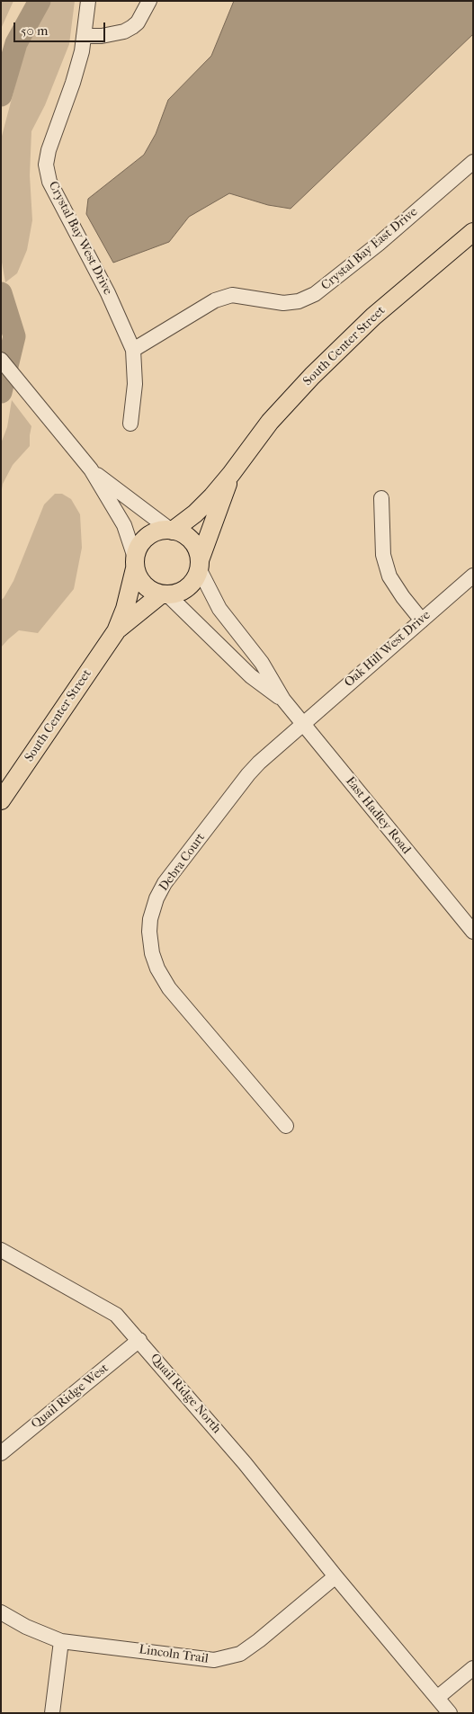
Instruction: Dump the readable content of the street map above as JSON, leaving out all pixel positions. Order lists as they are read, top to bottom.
{
  "streets": {
    "main road": ["South Center Street"],
    "street": [
      "Crystal Bay West Drive",
      "Crystal Bay East Drive",
      "Oak Hill West Drive",
      "East Hadley Road",
      "Debra Court",
      "Quail Ridge North",
      "Quail Ridge West",
      "Lincoln Trail"
    ]
  },
  "crossings": [
    ["Crystal Bay West Drive", "Crystal Bay East Drive"],
    ["South Center Street", "East Hadley Road"],
    ["Oak Hill West Drive", "East Hadley Road"],
    ["Oak Hill West Drive", "Debra Court"],
    ["East Hadley Road", "Debra Court"],
    ["Quail Ridge North", "Quail Ridge West"],
    ["Quail Ridge North", "Lincoln Trail"]
  ],
  "scale_bar": "50 m"
}
